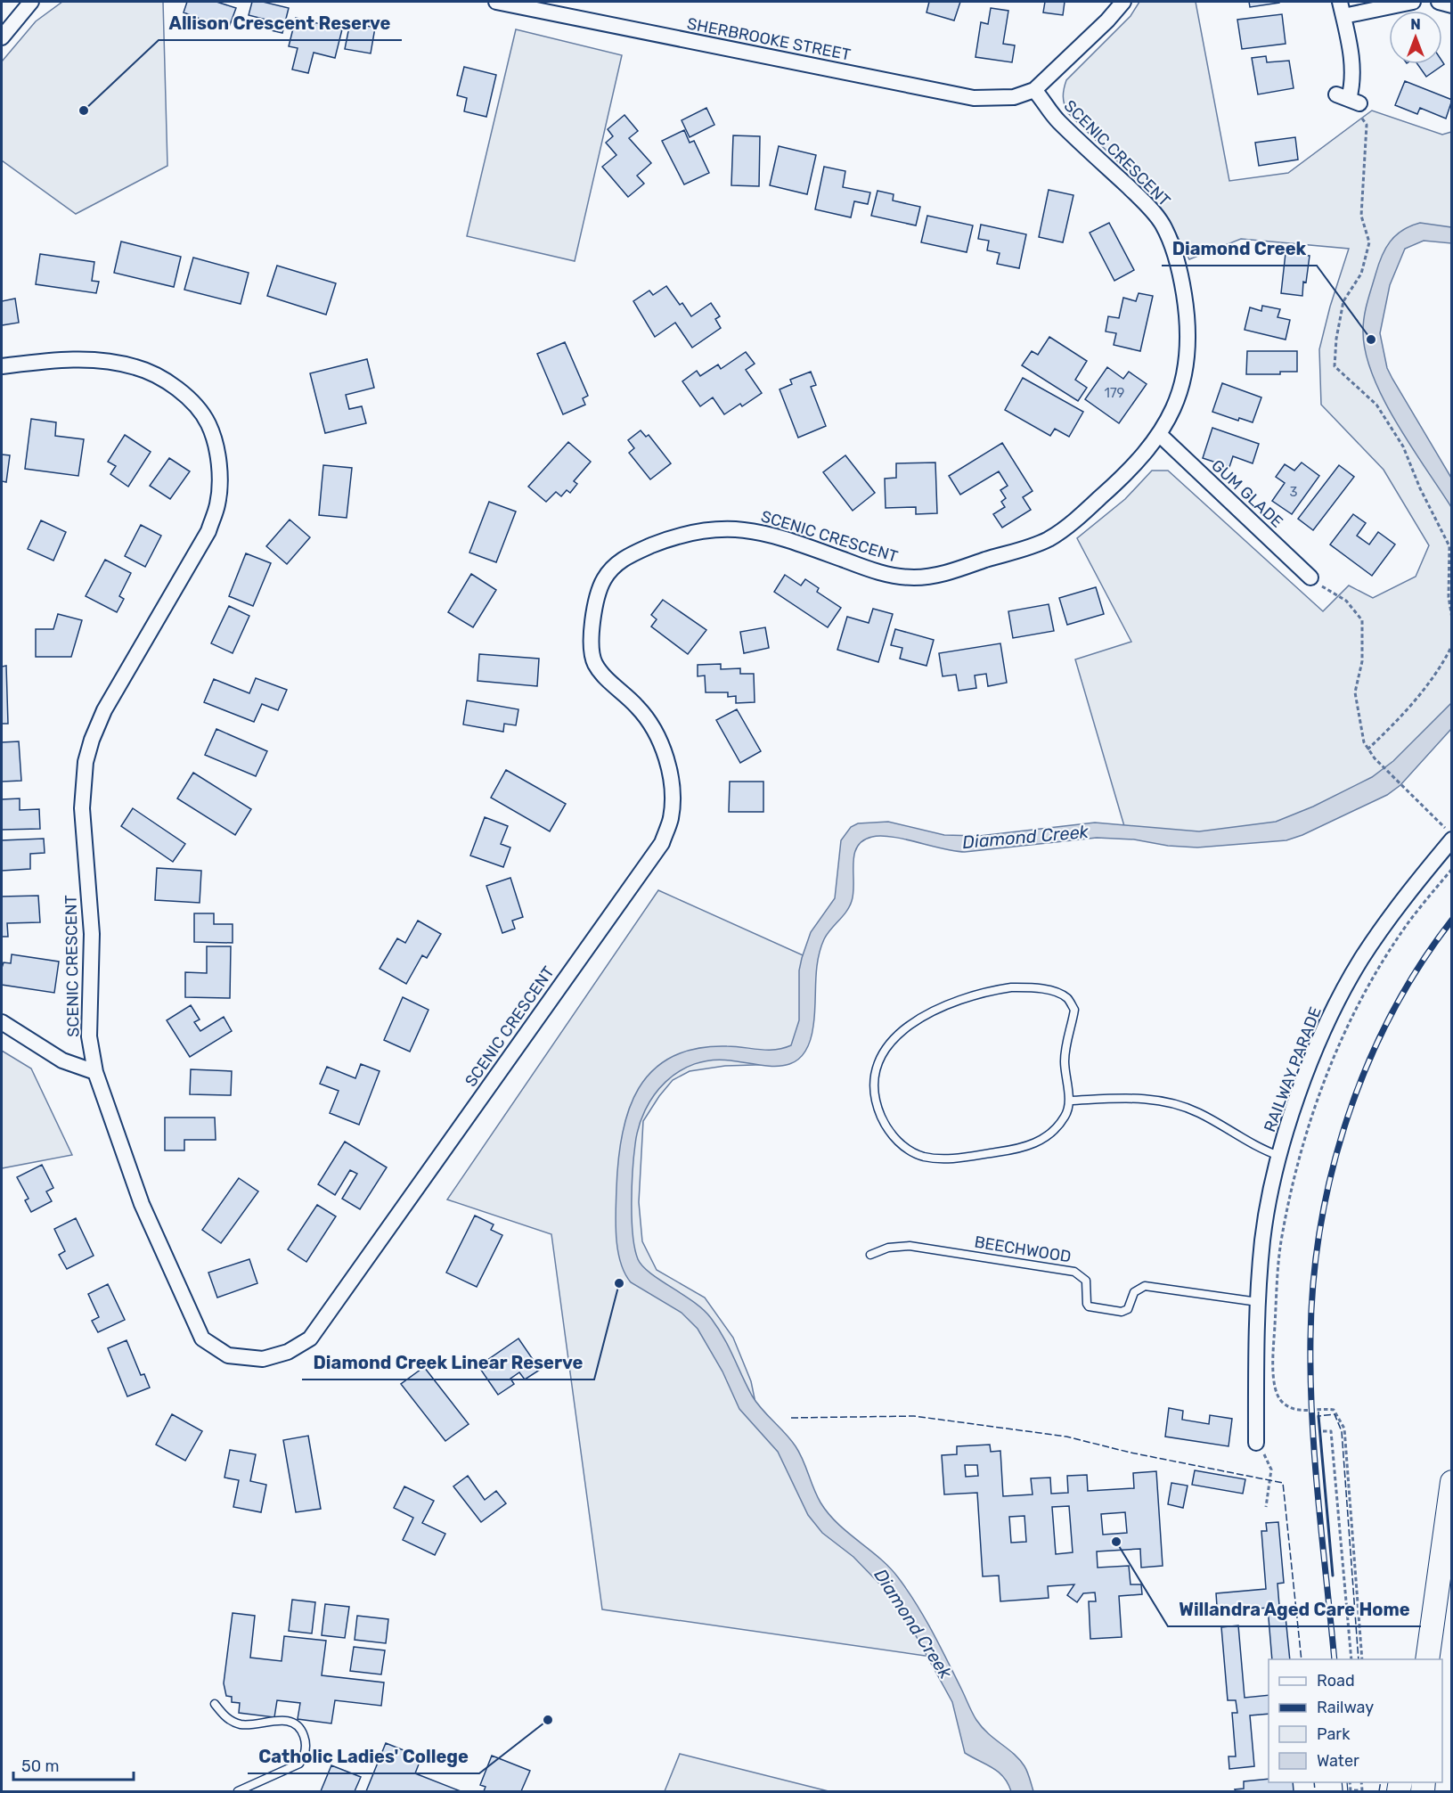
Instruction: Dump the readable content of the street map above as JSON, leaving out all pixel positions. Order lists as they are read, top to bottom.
{
  "streets": {
    "street": [
      "SHERBROOKE STREET",
      "SCENIC CRESCENT",
      "GUM GLADE",
      "RAILWAY PARADE"
    ],
    "lane": ["BEECHWOOD"]
  },
  "crossings": [
    ["SHERBROOKE STREET", "SCENIC CRESCENT"],
    ["SCENIC CRESCENT", "GUM GLADE"],
    ["RAILWAY PARADE", "BEECHWOOD"]
  ],
  "water": ["Diamond Creek"],
  "places": [
    "Allison Crescent Reserve",
    "Diamond Creek",
    "Diamond Creek Linear Reserve",
    "Willandra Aged Care Home",
    "Catholic Ladies' College"
  ],
  "house_numbers": ["179", "3"],
  "legend": [
    "Road",
    "Railway",
    "Park",
    "Water"
  ],
  "scale_bar": "50 m",
  "north": "top"
}
